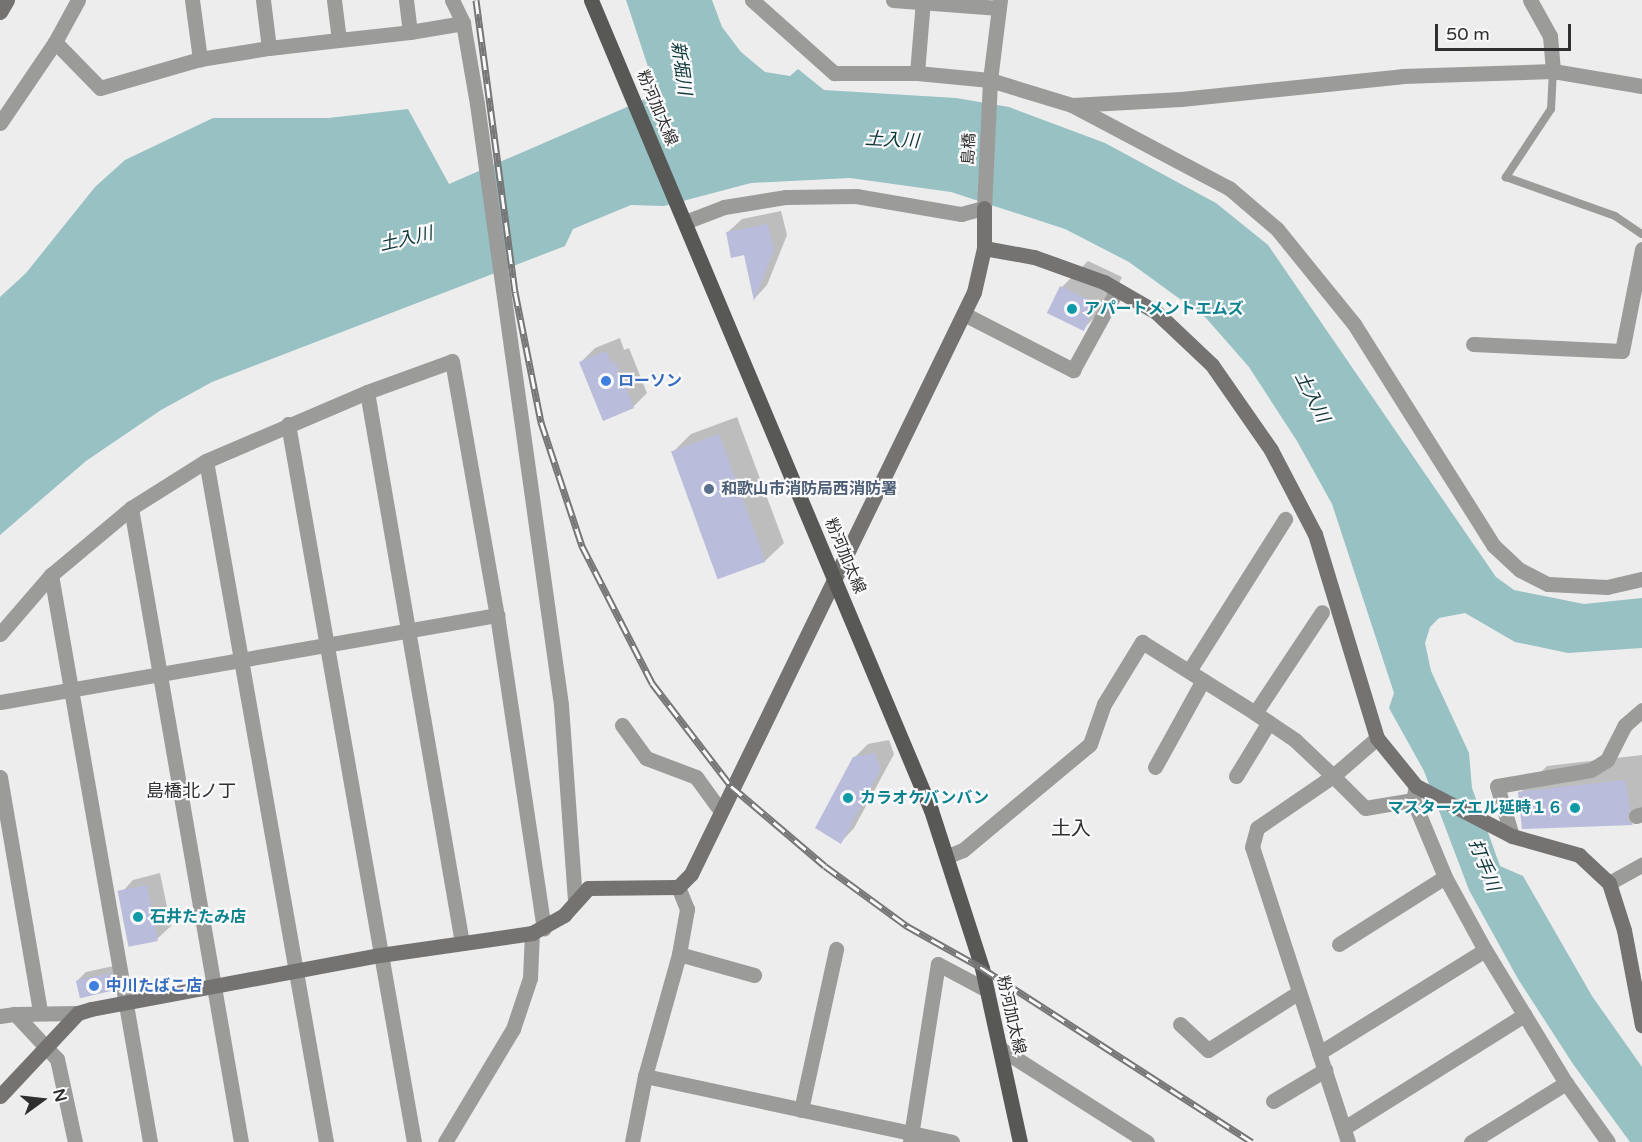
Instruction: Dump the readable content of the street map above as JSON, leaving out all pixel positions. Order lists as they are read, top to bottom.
{
  "streets": {
    "main road": ["粉河加太線"],
    "street": ["島橋"]
  },
  "districts": ["島橋北ノ丁", "土入"],
  "water": ["新堀川", "土入川", "打手川"],
  "places": [
    "アパートメントエムズ",
    "ローソン",
    "和歌山市消防局西消防署",
    "カラオケバンバン",
    "マスターズエル延時１６",
    "石井たたみ店",
    "中川たばこ店"
  ],
  "scale_bar": "50 m",
  "north": "right"
}
